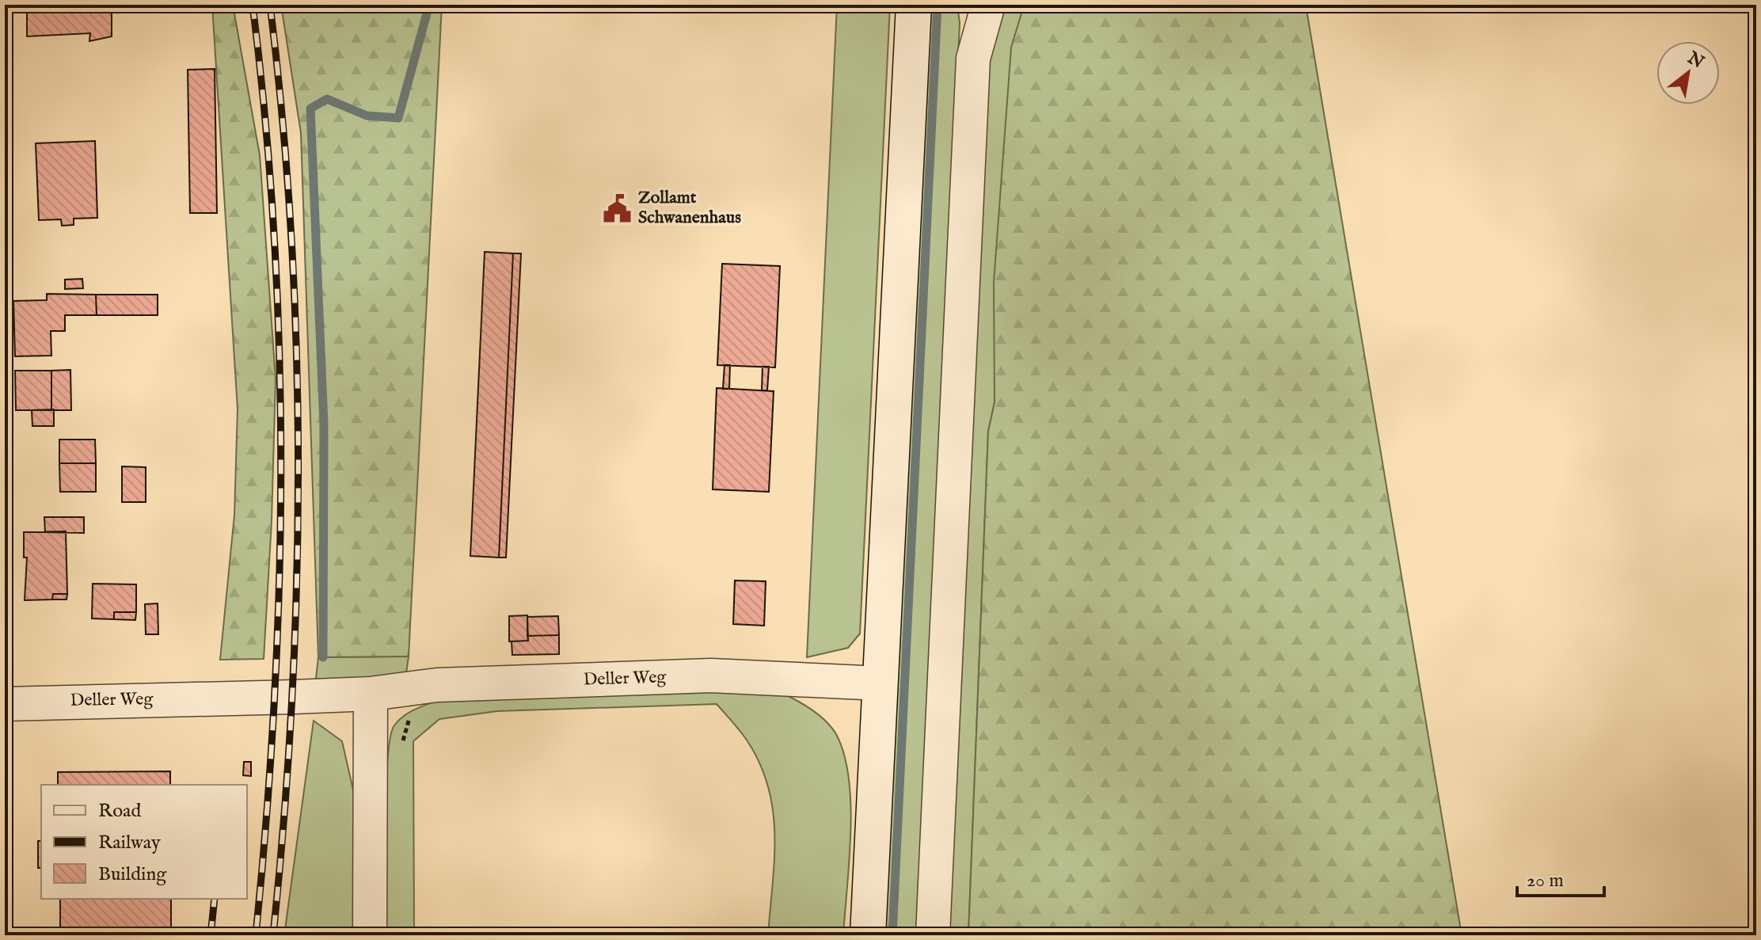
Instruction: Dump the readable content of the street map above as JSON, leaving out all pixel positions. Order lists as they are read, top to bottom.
{
  "streets": {
    "street": ["Deller Weg"]
  },
  "places": {
    "public building": ["Zollamt Schwanenhaus"]
  },
  "legend": ["Road", "Railway", "Building"],
  "scale_bar": "20 m",
  "north": "top right"
}
